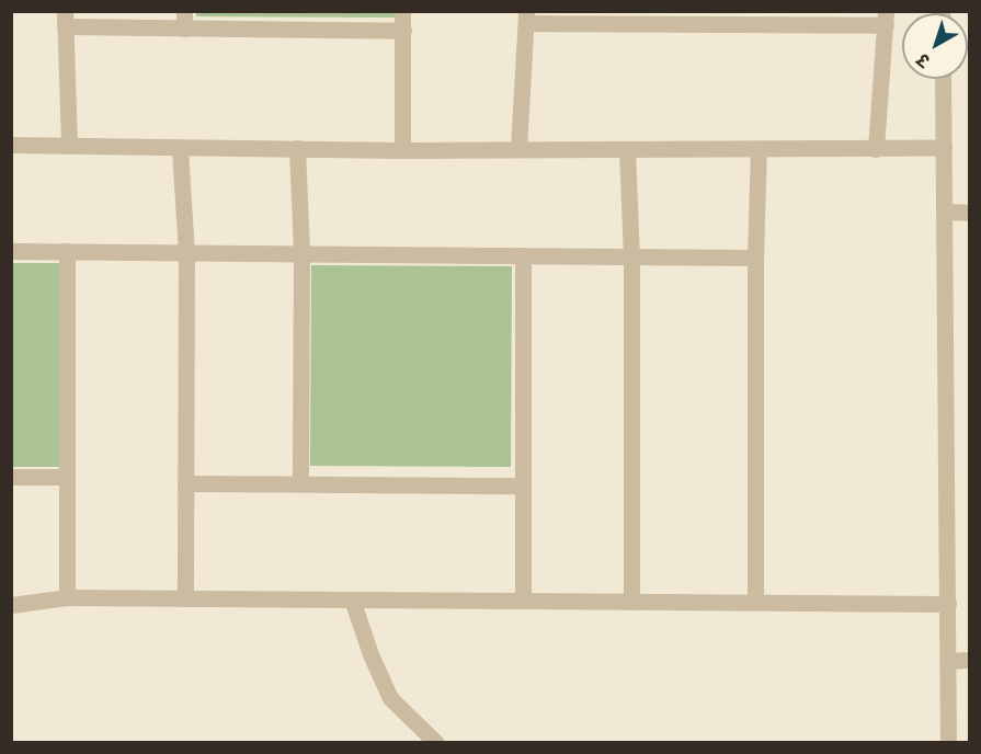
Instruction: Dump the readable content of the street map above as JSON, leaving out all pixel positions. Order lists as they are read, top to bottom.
{
  "north": "bottom left"
}
